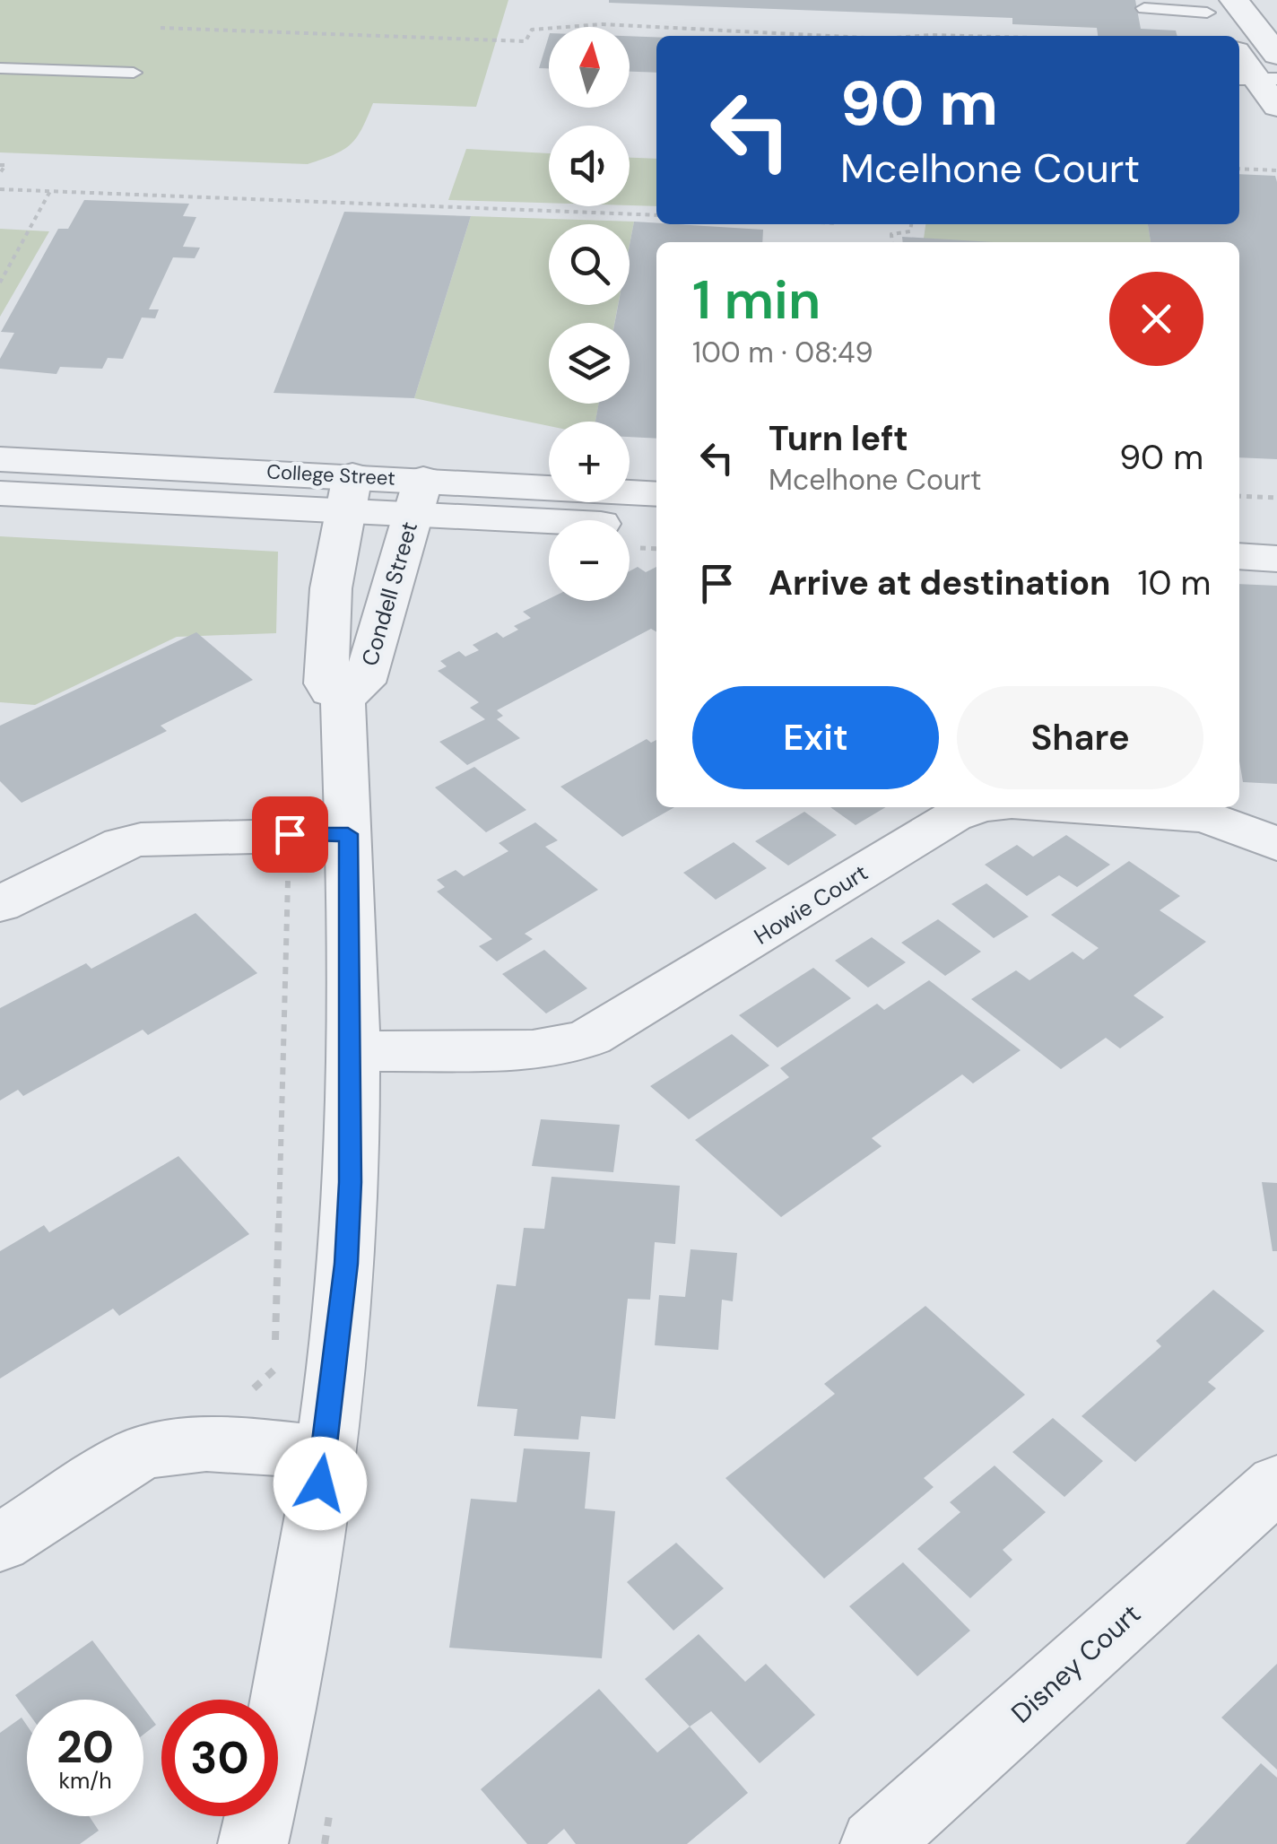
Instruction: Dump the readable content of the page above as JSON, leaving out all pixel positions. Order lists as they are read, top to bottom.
{
  "streets": {
    "street": [
      "College Street",
      "Condell Street",
      "Howie Court",
      "Disney Court"
    ]
  },
  "crossings": [
    ["College Street", "Condell Street"],
    ["Condell Street", "Howie Court"]
  ],
  "north": "top",
  "page": {
    "map_buttons": ["+", "−"],
    "turn": ["90 m", "Mcelhone Court"],
    "heading": ["1 min", "100 m · 08:49"],
    "list": [
      {
        "name": "Turn left",
        "note": "Mcelhone Court",
        "value": "90 m"
      },
      {
        "name": "Arrive at destination",
        "value": "10 m"
      }
    ],
    "buttons": ["Exit", "Share"],
    "speed": "20 km/h",
    "limit": "30"
  }
}
